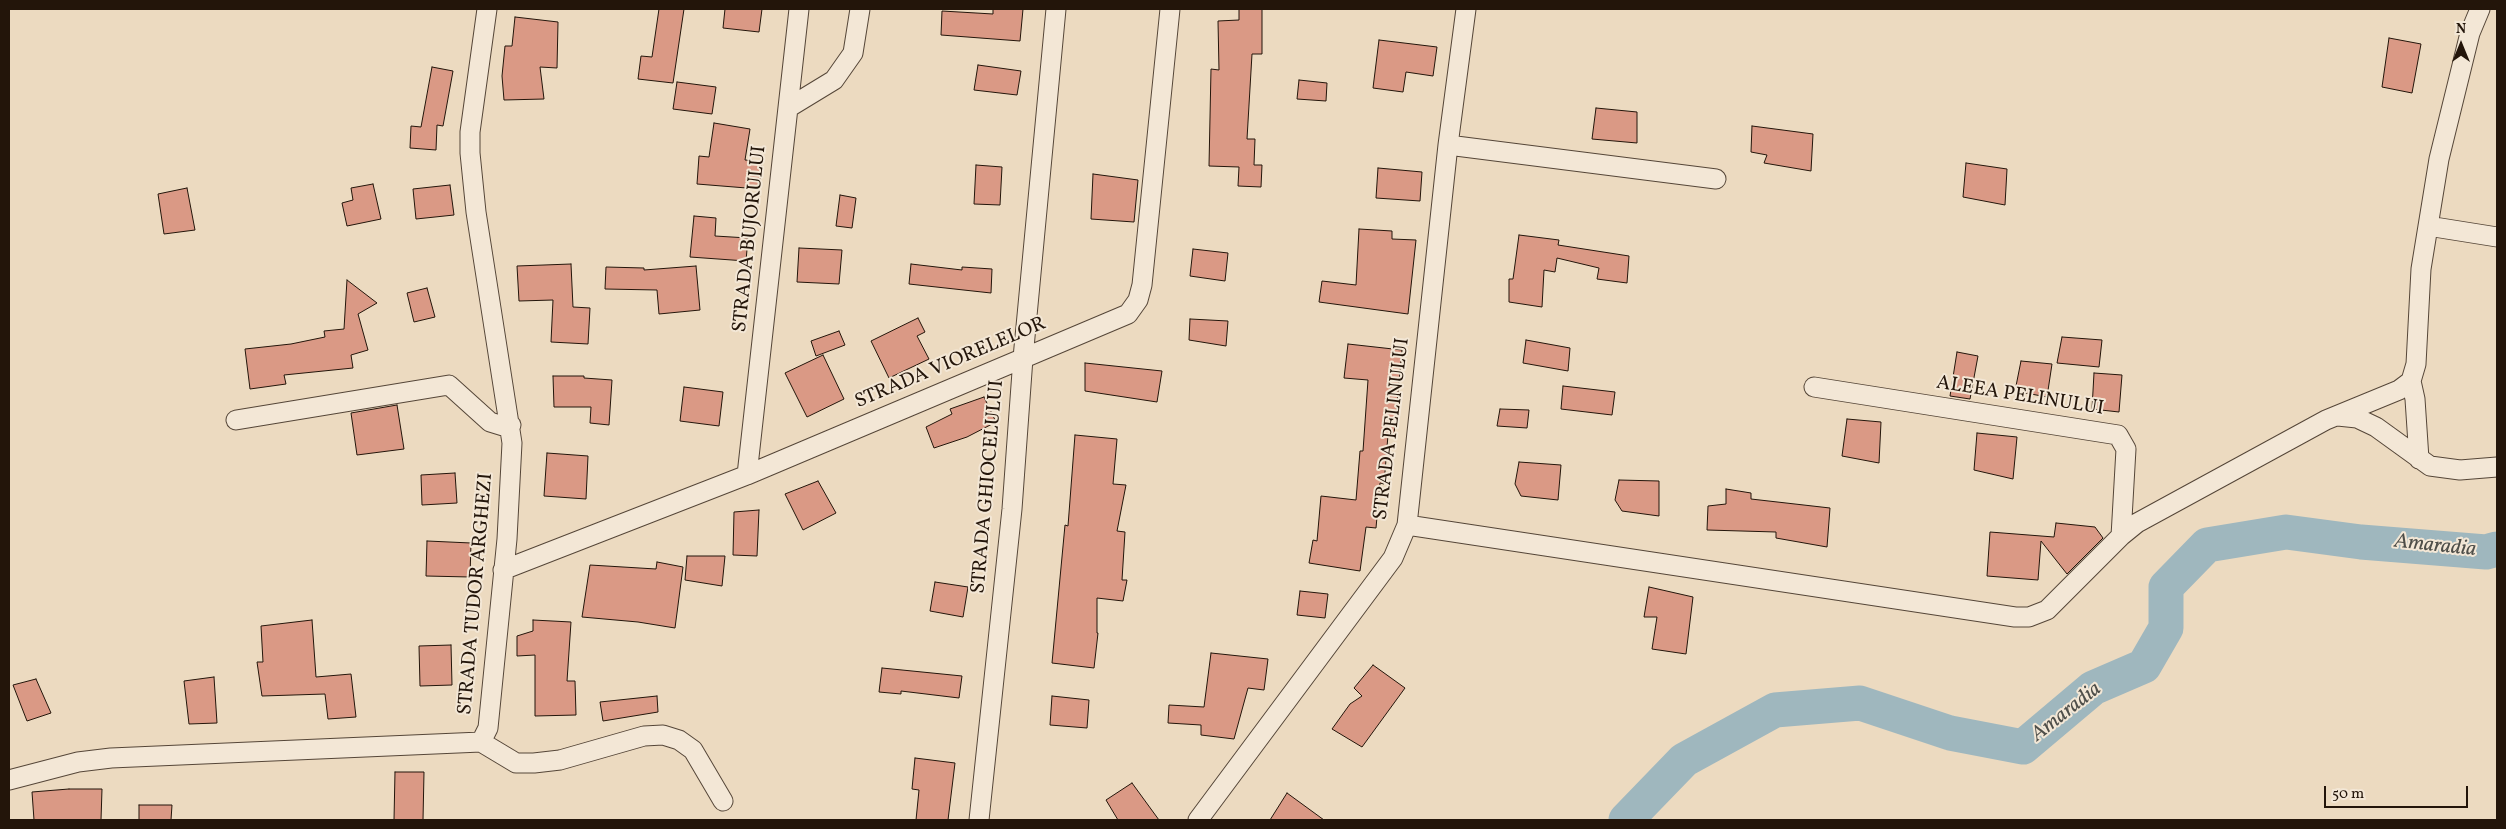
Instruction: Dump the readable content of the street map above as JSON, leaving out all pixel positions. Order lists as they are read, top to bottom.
{
  "streets": {
    "street": [
      "STRADA BUJORULUI",
      "STRADA VIORELELOR",
      "ALEEA PELINULUI",
      "STRADA PELINULUI",
      "STRADA GHIOCELULUI",
      "STRADA TUDOR ARGHEZI"
    ]
  },
  "crossings": [
    ["STRADA BUJORULUI", "STRADA VIORELELOR"],
    ["STRADA VIORELELOR", "STRADA GHIOCELULUI"],
    ["STRADA VIORELELOR", "STRADA TUDOR ARGHEZI"]
  ],
  "water": ["Amaradia"],
  "scale_bar": "50 m",
  "north": "top"
}
